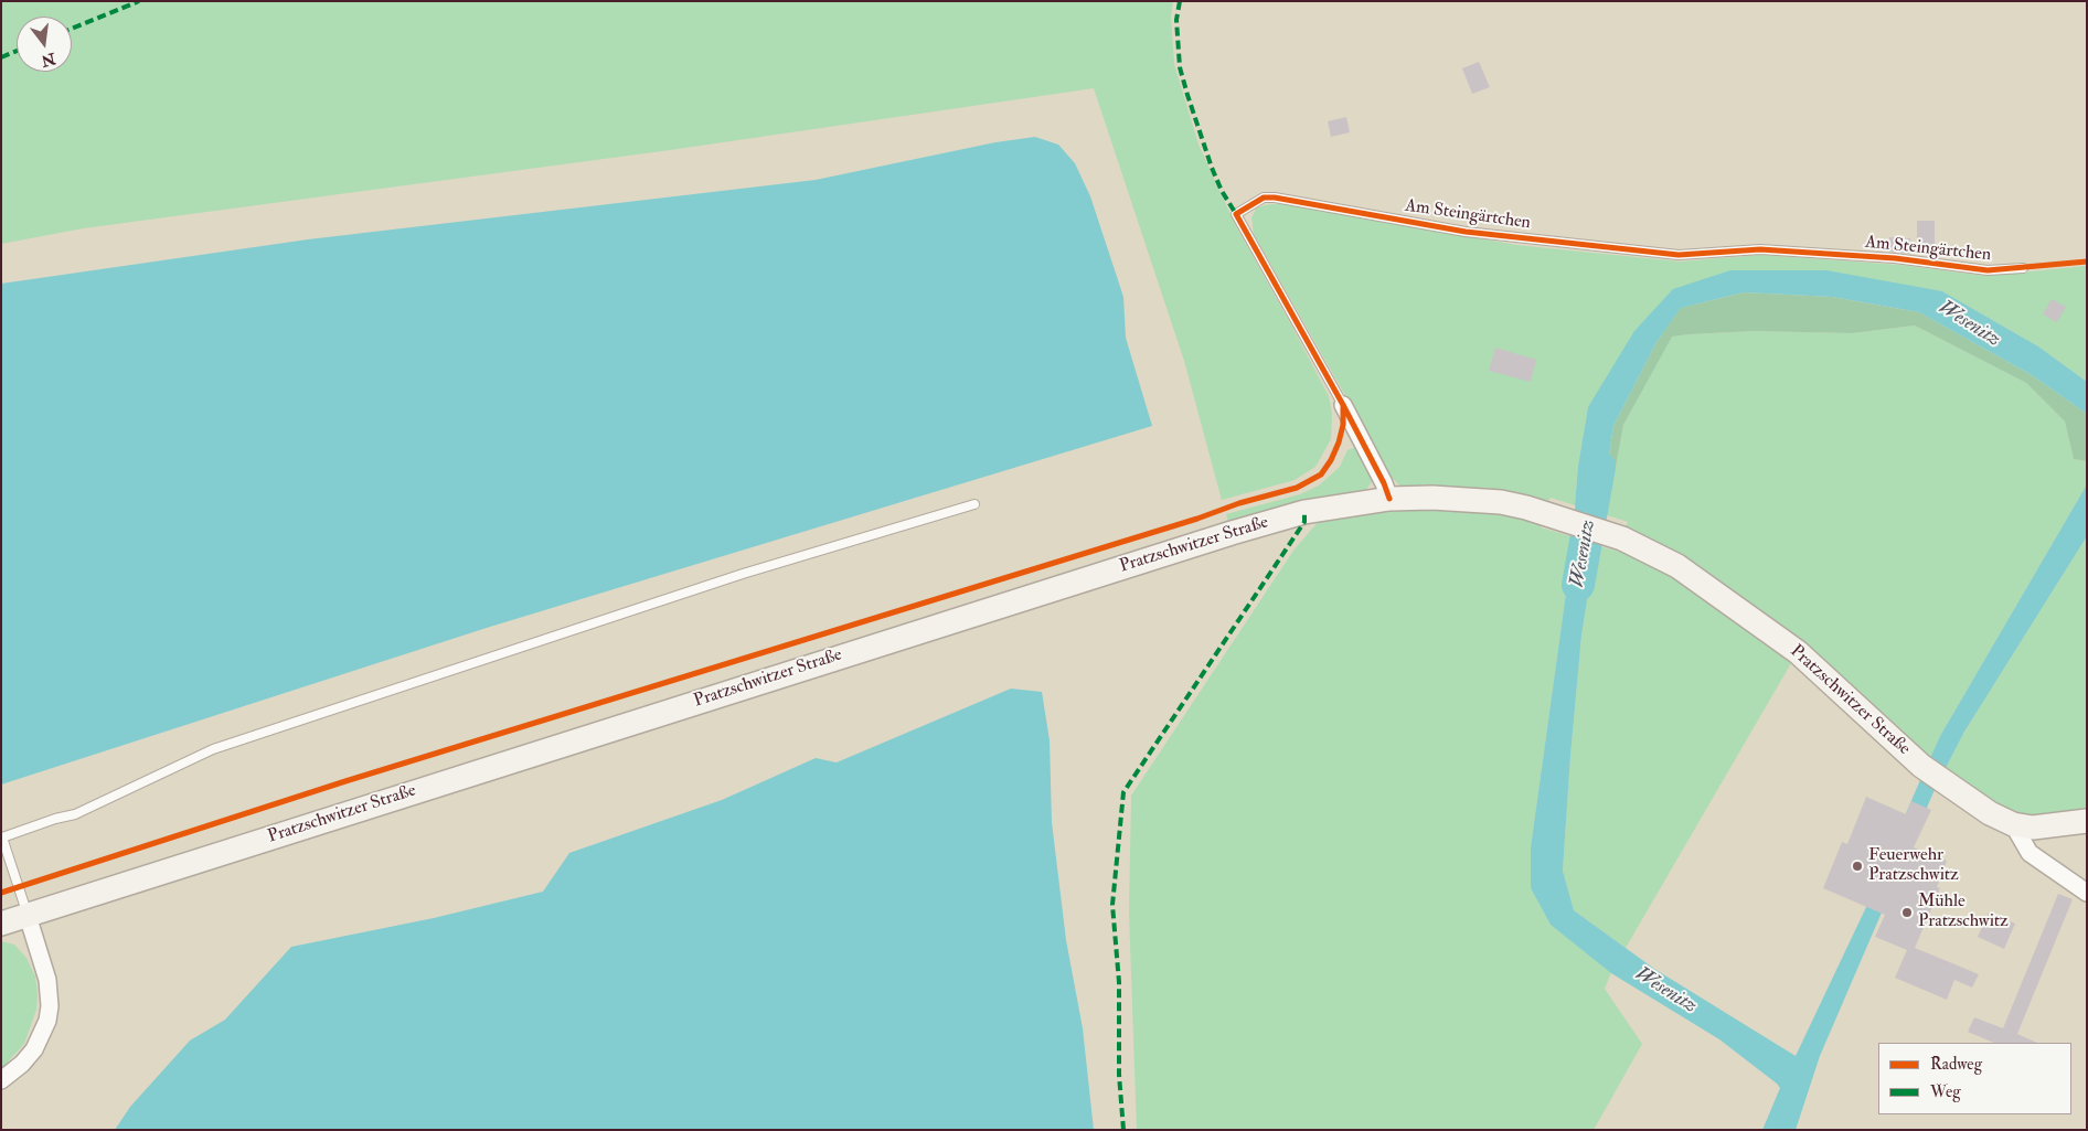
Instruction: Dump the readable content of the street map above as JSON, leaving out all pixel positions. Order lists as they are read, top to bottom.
{
  "streets": {
    "street": ["Am Steingärtchen", "Pratzschwitzer Straße"]
  },
  "crossings": [
    ["Am Steingärtchen", "Pratzschwitzer Straße"]
  ],
  "water": ["Wesenitz"],
  "places": ["Feuerwehr Pratzschwitz", "Mühle Pratzschwitz"],
  "legend": ["Radweg", "Weg"],
  "north": "bottom"
}
